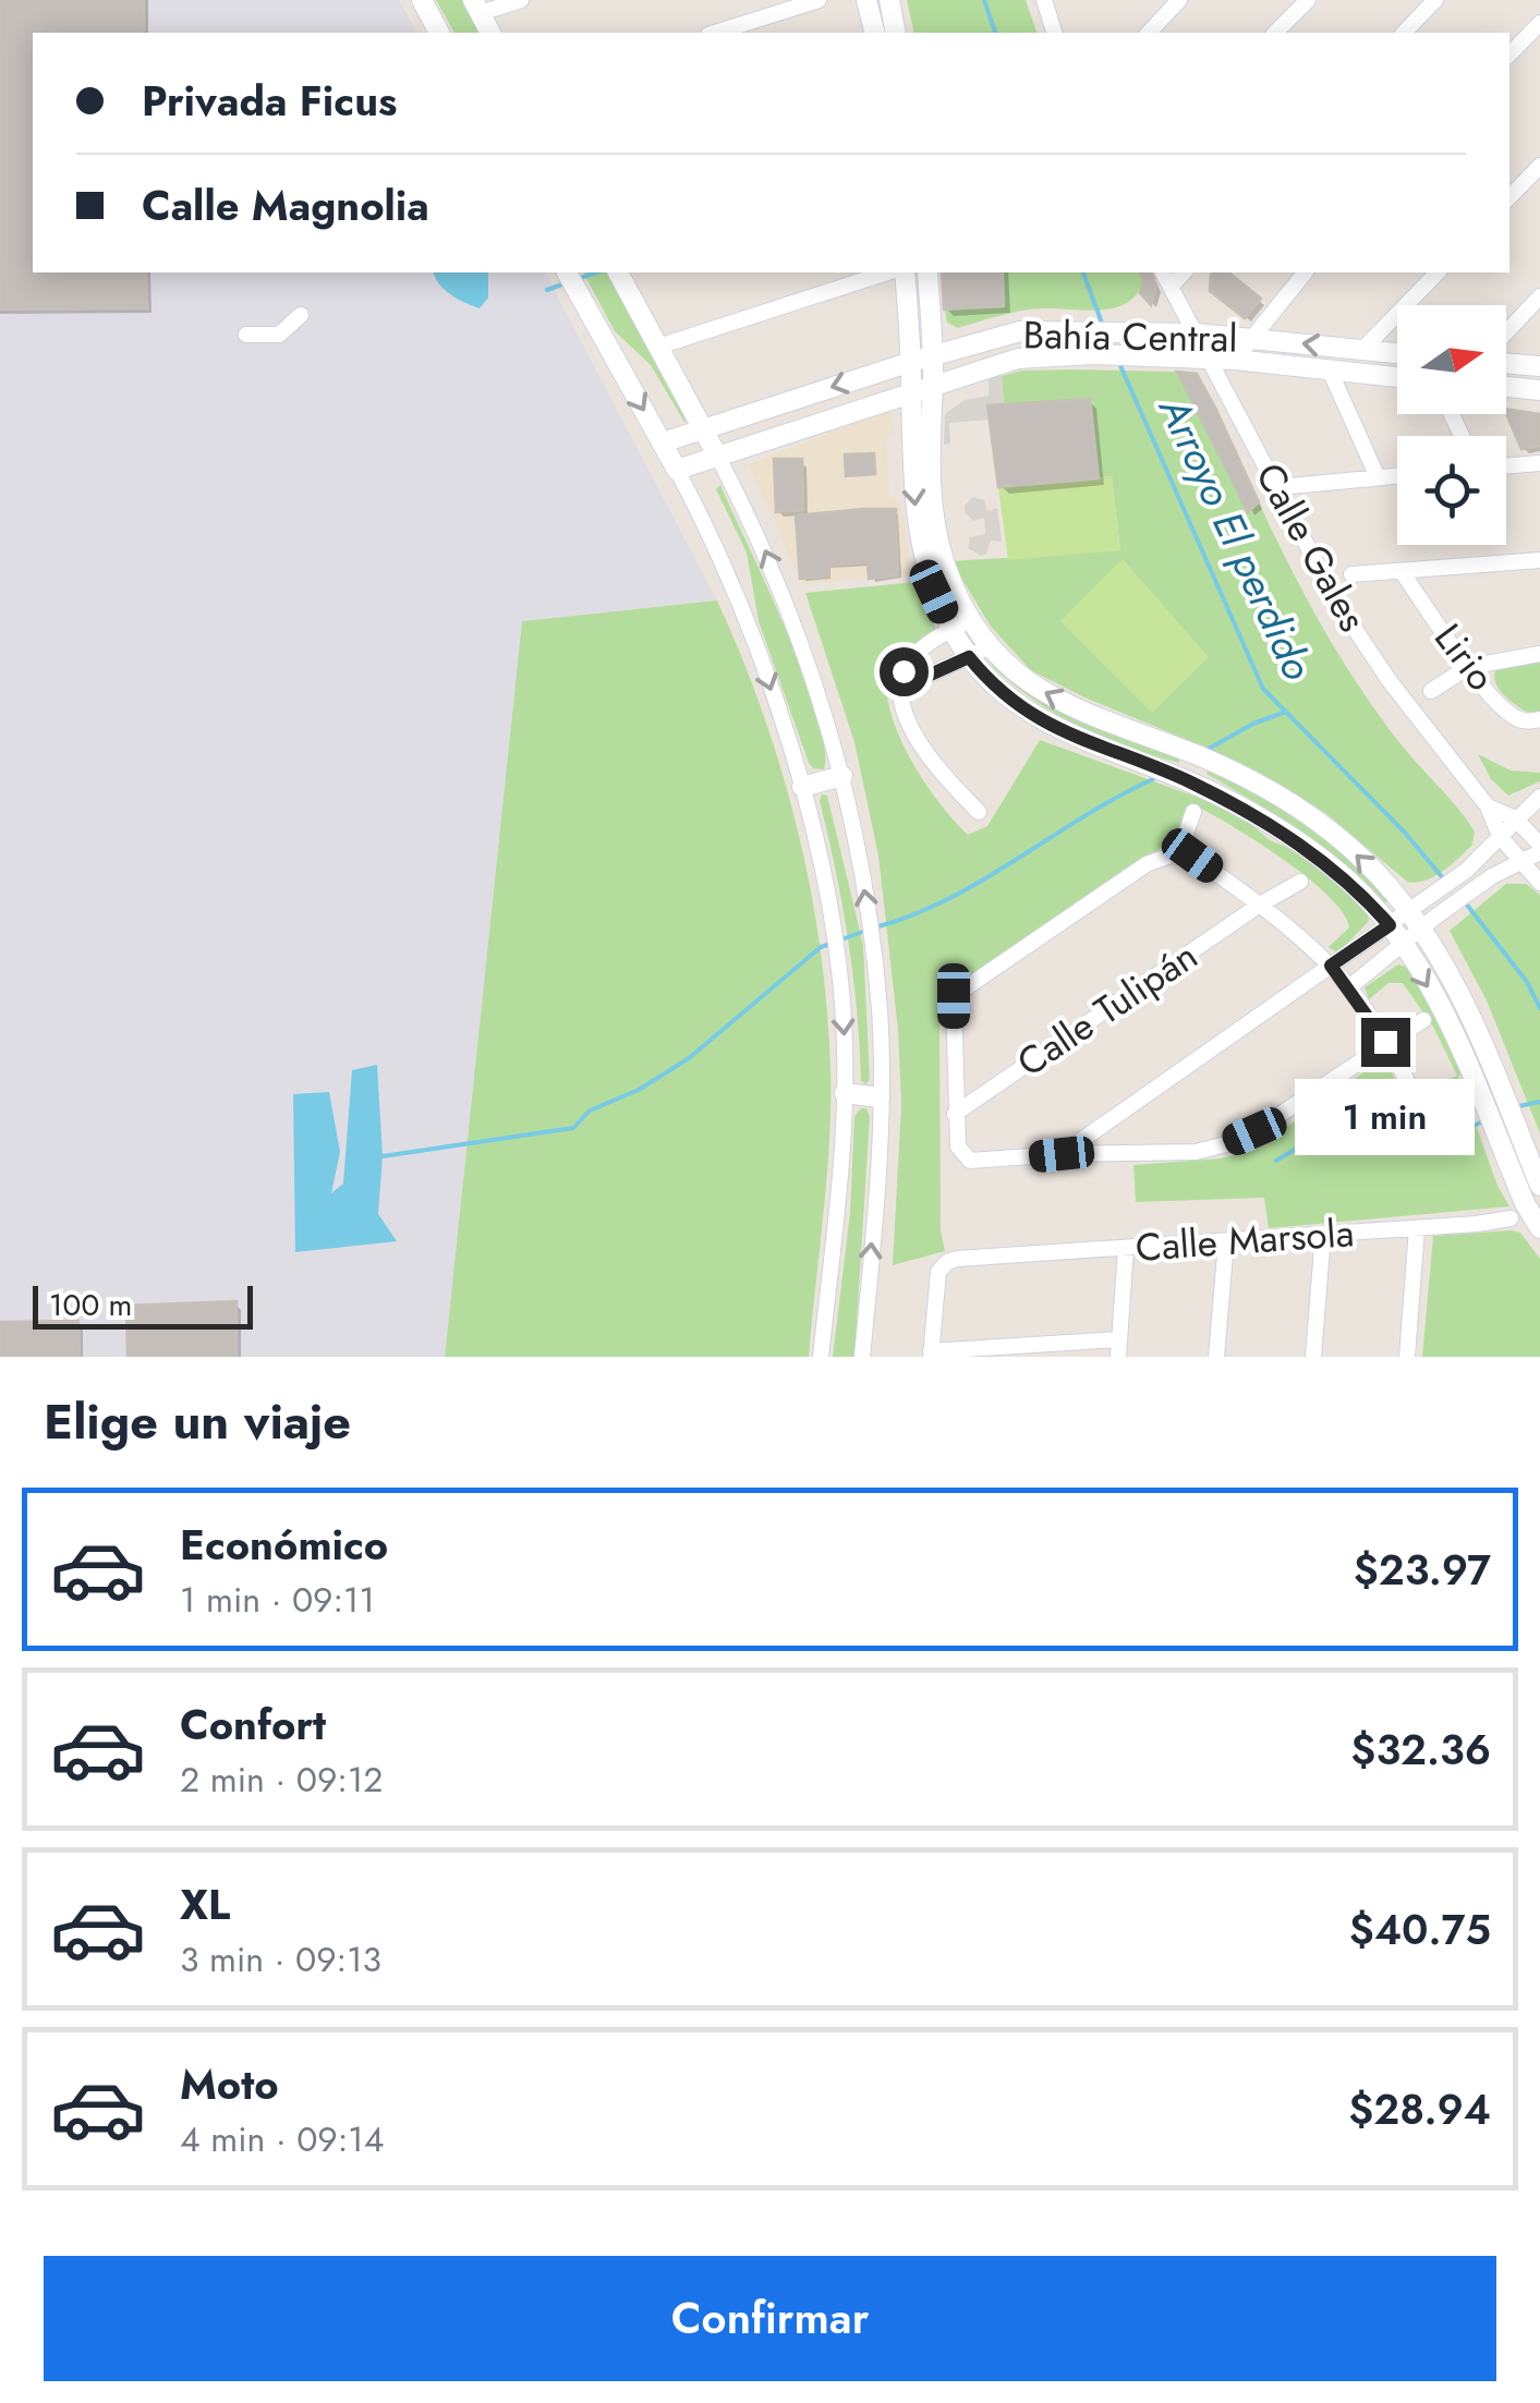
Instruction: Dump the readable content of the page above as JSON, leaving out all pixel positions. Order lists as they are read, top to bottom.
{
  "streets": {
    "street": [
      "Bahía Central",
      "Calle Gales",
      "Lirio",
      "Calle Tulipán",
      "Calle Marsola"
    ]
  },
  "crossings": [
    ["Bahía Central", "Calle Gales"]
  ],
  "water": ["Arroyo El perdido"],
  "scale_bar": "100 m",
  "north": "right",
  "page": {
    "banner": ["Privada Ficus", "Calle Magnolia"],
    "bubble": "1 min",
    "scale": "100 m",
    "heading": "Elige un viaje",
    "list": [
      {
        "name": "Económico",
        "note": "1 min · 09:11",
        "value": "$23.97"
      },
      {
        "name": "Confort",
        "note": "2 min · 09:12",
        "value": "$32.36"
      },
      {
        "name": "XL",
        "note": "3 min · 09:13",
        "value": "$40.75"
      },
      {
        "name": "Moto",
        "note": "4 min · 09:14",
        "value": "$28.94"
      }
    ],
    "buttons": "Confirmar"
  }
}
